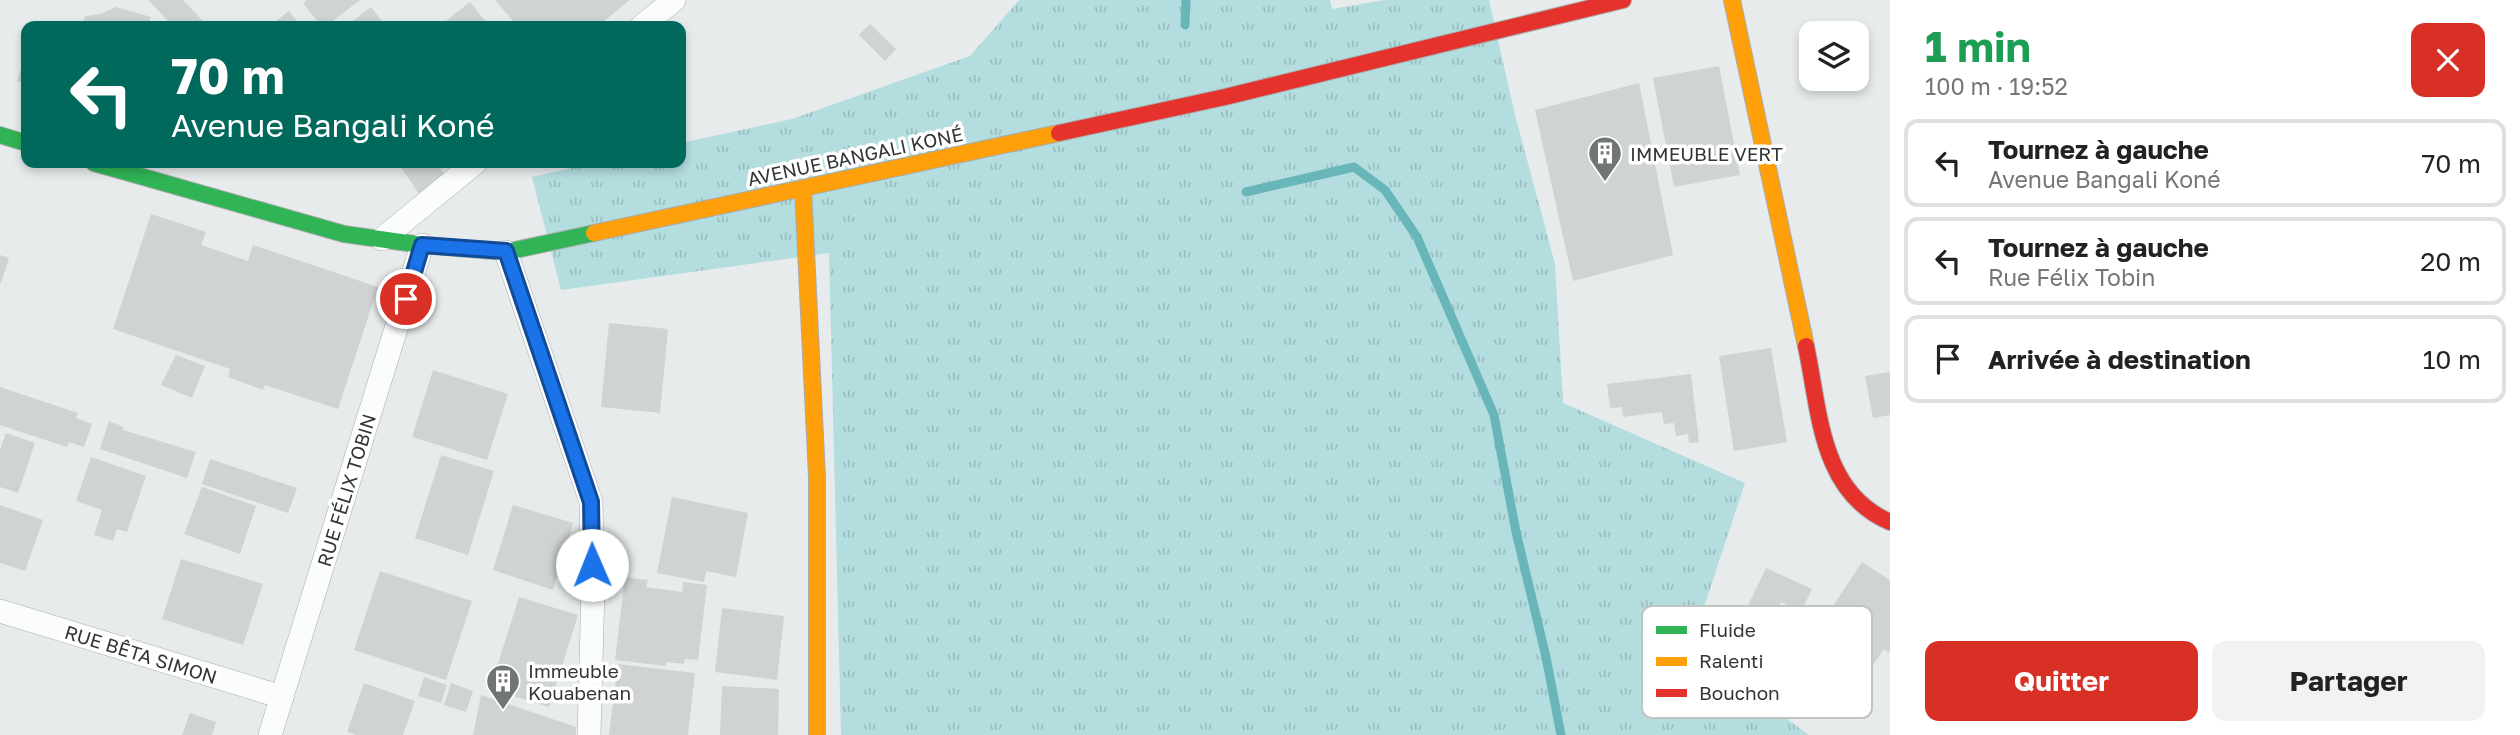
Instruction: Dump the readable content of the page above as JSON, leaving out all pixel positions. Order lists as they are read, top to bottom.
{
  "streets": {
    "street": ["AVENUE BANGALI KONÉ", "RUE FÉLIX TOBIN", "RUE BÊTA SIMON"]
  },
  "crossings": [
    ["AVENUE BANGALI KONÉ", "RUE FÉLIX TOBIN"],
    ["RUE FÉLIX TOBIN", "RUE BÊTA SIMON"]
  ],
  "places": {
    "building": ["IMMEUBLE VERT", "Immeuble Kouabenan"]
  },
  "legend": ["Fluide", "Ralenti", "Bouchon"],
  "page": {
    "heading": ["1 min", "100 m · 19:52"],
    "turn": ["70 m", "Avenue Bangali Koné"],
    "list": [
      {
        "name": "Tournez à gauche",
        "note": "Avenue Bangali Koné",
        "value": "70 m"
      },
      {
        "name": "Tournez à gauche",
        "note": "Rue Félix Tobin",
        "value": "20 m"
      },
      {
        "name": "Arrivée à destination",
        "value": "10 m"
      }
    ],
    "buttons": ["Quitter", "Partager"]
  }
}
